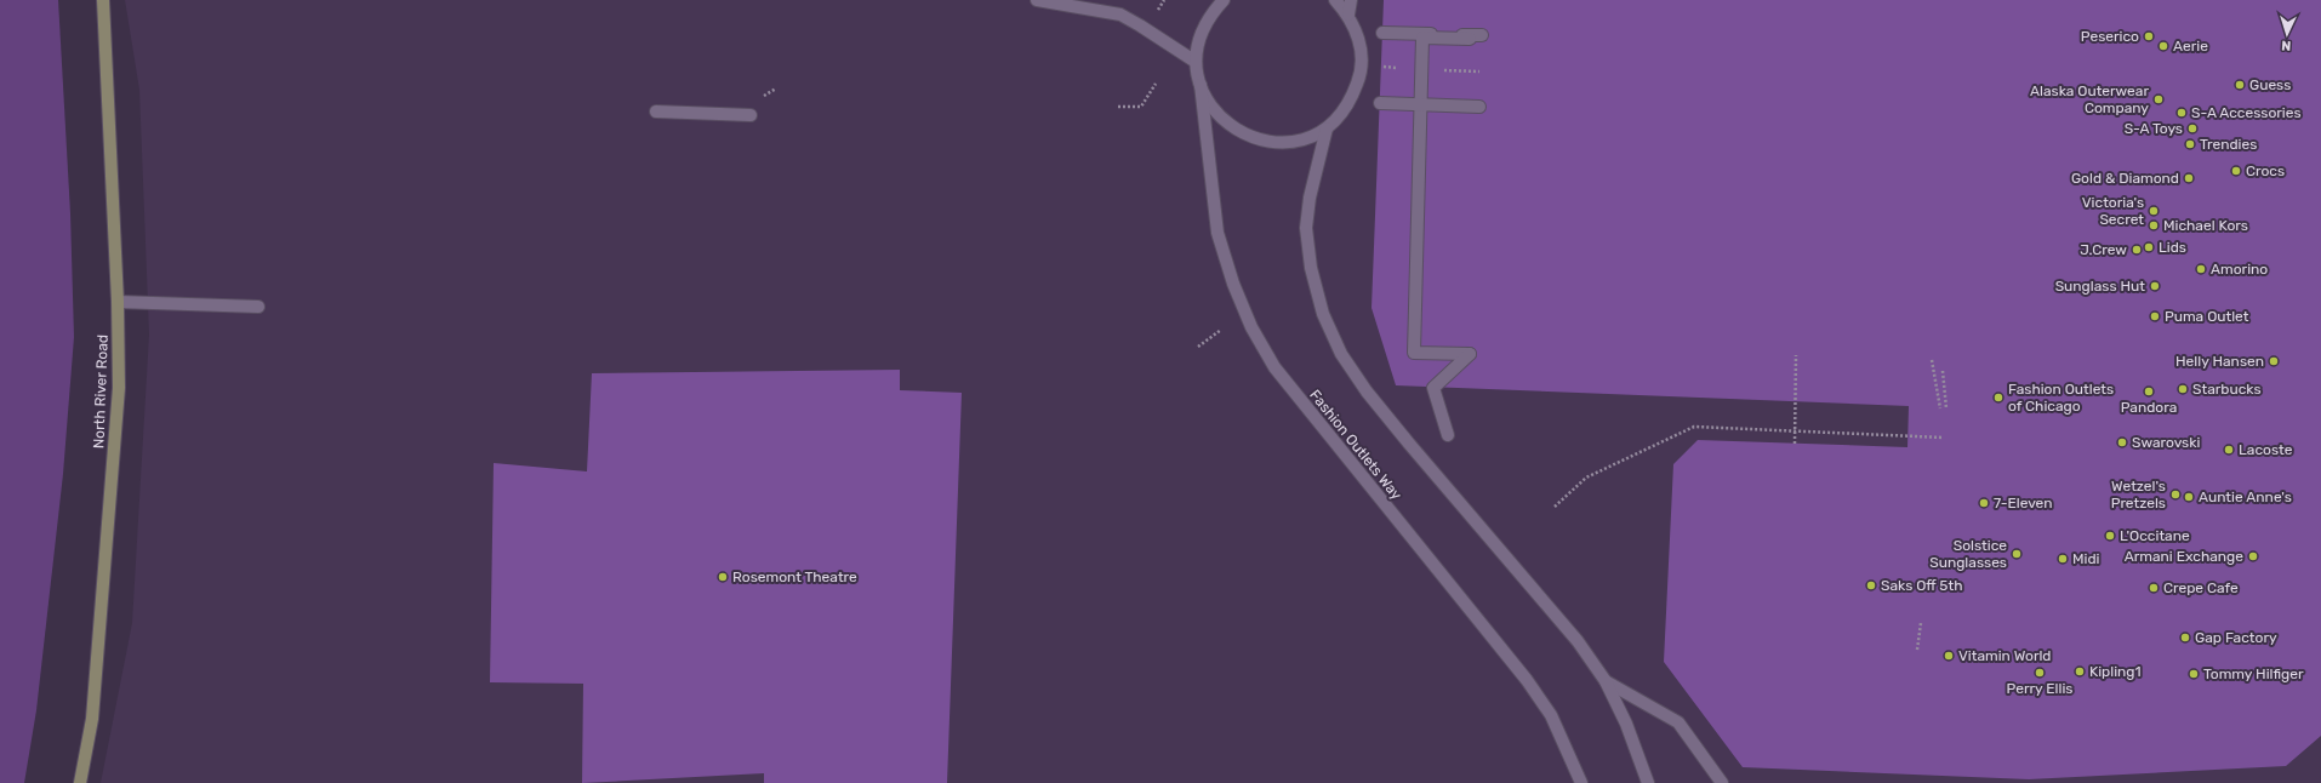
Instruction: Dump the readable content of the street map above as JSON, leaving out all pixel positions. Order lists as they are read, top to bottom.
{
  "streets": {
    "main road": ["North River Road"],
    "street": ["Fashion Outlets Way"]
  },
  "places": [
    "Peserico",
    "Aerie",
    "Guess",
    "Alaska Outerwear Company",
    "S-A Accessories",
    "S-A Toys",
    "Trendies",
    "Crocs",
    "Gold & Diamond",
    "Victoria's Secret",
    "Michael Kors",
    "Lids",
    "J.Crew",
    "Amorino",
    "Sunglass Hut",
    "Puma Outlet",
    "Helly Hansen",
    "Starbucks",
    "Pandora",
    "Fashion Outlets of Chicago",
    "Swarovski",
    "Lacoste",
    "Wetzel's Pretzels",
    "Auntie Anne's",
    "7-Eleven",
    "L'Occitane",
    "Solstice Sunglasses",
    "Armani Exchange",
    "Midi",
    "Rosemont Theatre",
    "Saks Off 5th",
    "Crepe Cafe",
    "Gap Factory",
    "Vitamin World",
    "Kipling1",
    "Perry Ellis",
    "Tommy Hilfiger"
  ],
  "north": "bottom"
}
